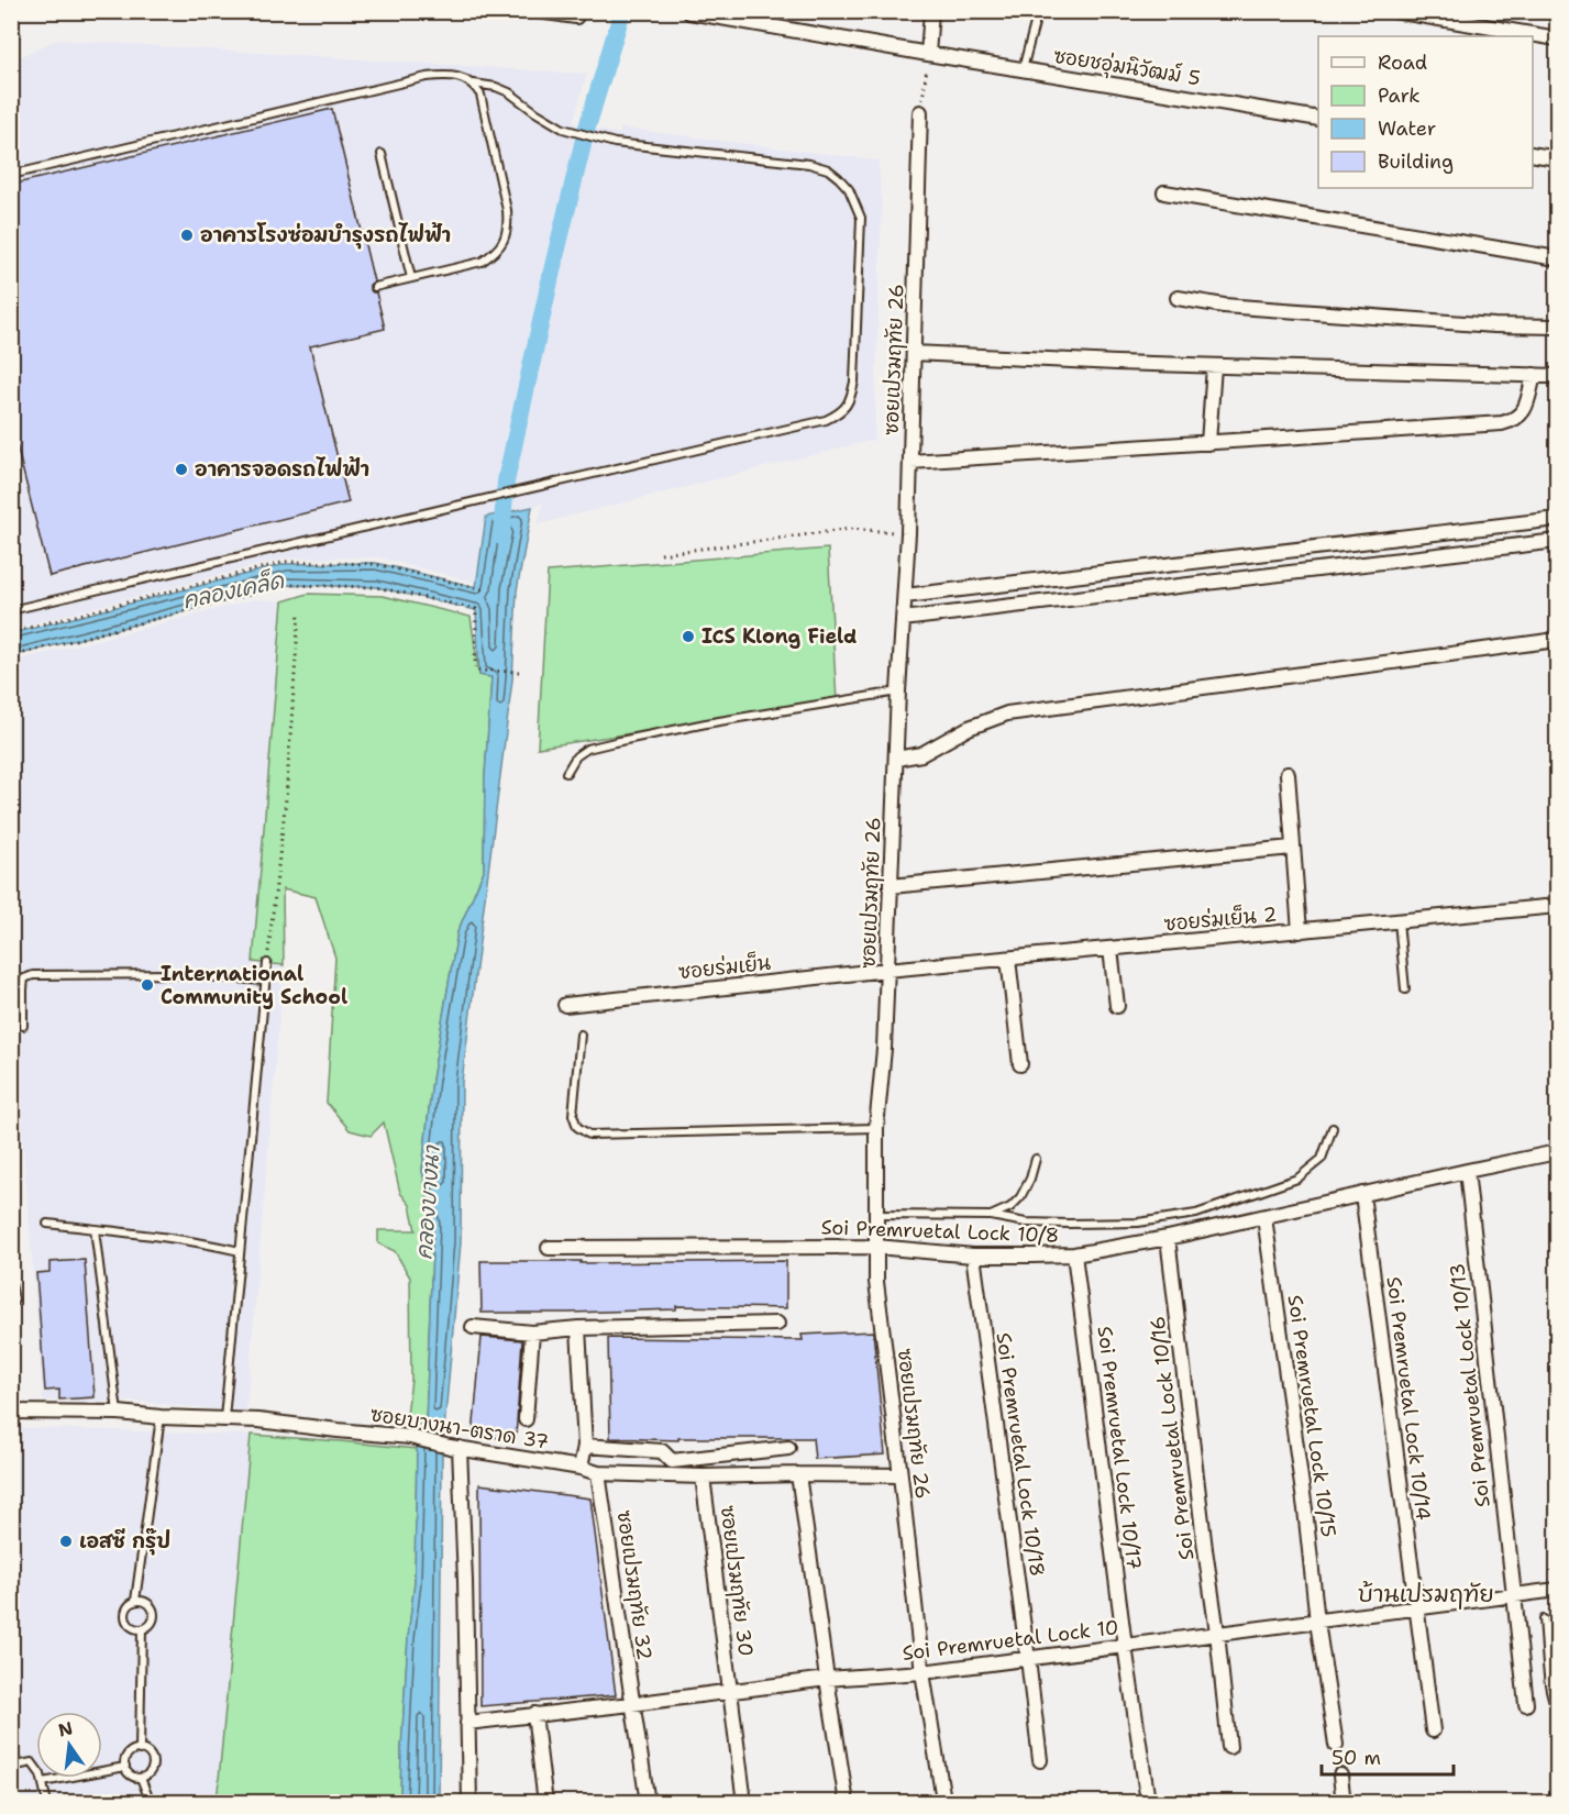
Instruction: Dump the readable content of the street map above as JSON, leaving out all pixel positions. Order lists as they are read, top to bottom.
{
  "streets": {
    "street": [
      "ซอยชอุ่มนิวัฒม์ 5",
      "ซอยเปรมฤทัย 26",
      "ซอยร่มเย็น 2",
      "ซอยร่มเย็น",
      "Soi Premruetal Lock 10/8",
      "Soi Premruetal Lock 10/13",
      "Soi Premruetal Lock 10/14",
      "Soi Premruetal Lock 10/15",
      "ซอยบางนา-ตราด 37",
      "Soi Premruetal Lock 10/16",
      "Soi Premruetal Lock 10/17",
      "Soi Premruetal Lock 10/18",
      "ซอยเปรมฤทัย 30",
      "ซอยเปรมฤทัย 32",
      "Soi Premruetal Lock 10"
    ]
  },
  "crossings": [
    ["ซอยเปรมฤทัย 26", "ซอยร่มเย็น 2"],
    ["ซอยเปรมฤทัย 26", "ซอยร่มเย็น"],
    ["ซอยเปรมฤทัย 26", "Soi Premruetal Lock 10/8"],
    ["ซอยเปรมฤทัย 26", "ซอยบางนา-ตราด 37"],
    ["ซอยเปรมฤทัย 26", "Soi Premruetal Lock 10"],
    ["ซอยร่มเย็น 2", "ซอยร่มเย็น"],
    ["Soi Premruetal Lock 10/8", "Soi Premruetal Lock 10/13"],
    ["Soi Premruetal Lock 10/8", "Soi Premruetal Lock 10/14"],
    ["Soi Premruetal Lock 10/8", "Soi Premruetal Lock 10/15"],
    ["Soi Premruetal Lock 10/8", "Soi Premruetal Lock 10/16"],
    ["Soi Premruetal Lock 10/8", "Soi Premruetal Lock 10/17"],
    ["Soi Premruetal Lock 10/8", "Soi Premruetal Lock 10/18"],
    ["Soi Premruetal Lock 10/13", "Soi Premruetal Lock 10"],
    ["Soi Premruetal Lock 10/14", "Soi Premruetal Lock 10"],
    ["Soi Premruetal Lock 10/15", "Soi Premruetal Lock 10"],
    ["ซอยบางนา-ตราด 37", "ซอยเปรมฤทัย 30"],
    ["ซอยบางนา-ตราด 37", "ซอยเปรมฤทัย 32"],
    ["Soi Premruetal Lock 10/16", "Soi Premruetal Lock 10"],
    ["Soi Premruetal Lock 10/17", "Soi Premruetal Lock 10"],
    ["Soi Premruetal Lock 10/18", "Soi Premruetal Lock 10"],
    ["ซอยเปรมฤทัย 30", "Soi Premruetal Lock 10"],
    ["ซอยเปรมฤทัย 32", "Soi Premruetal Lock 10"]
  ],
  "districts": ["บ้านเปรมฤทัย"],
  "water": ["คลองเคล็ด", "คลองบางนา"],
  "places": [
    "อาคารโรงซ่อมบำรุงรถไฟฟ้า",
    "อาคารจอดรถไฟฟ้า",
    "ICS Klong Field",
    "International Community School",
    "เอสซี กรุ๊ป"
  ],
  "legend": [
    "Road",
    "Park",
    "Water",
    "Building"
  ],
  "scale_bar": "50 m",
  "north": "top"
}
